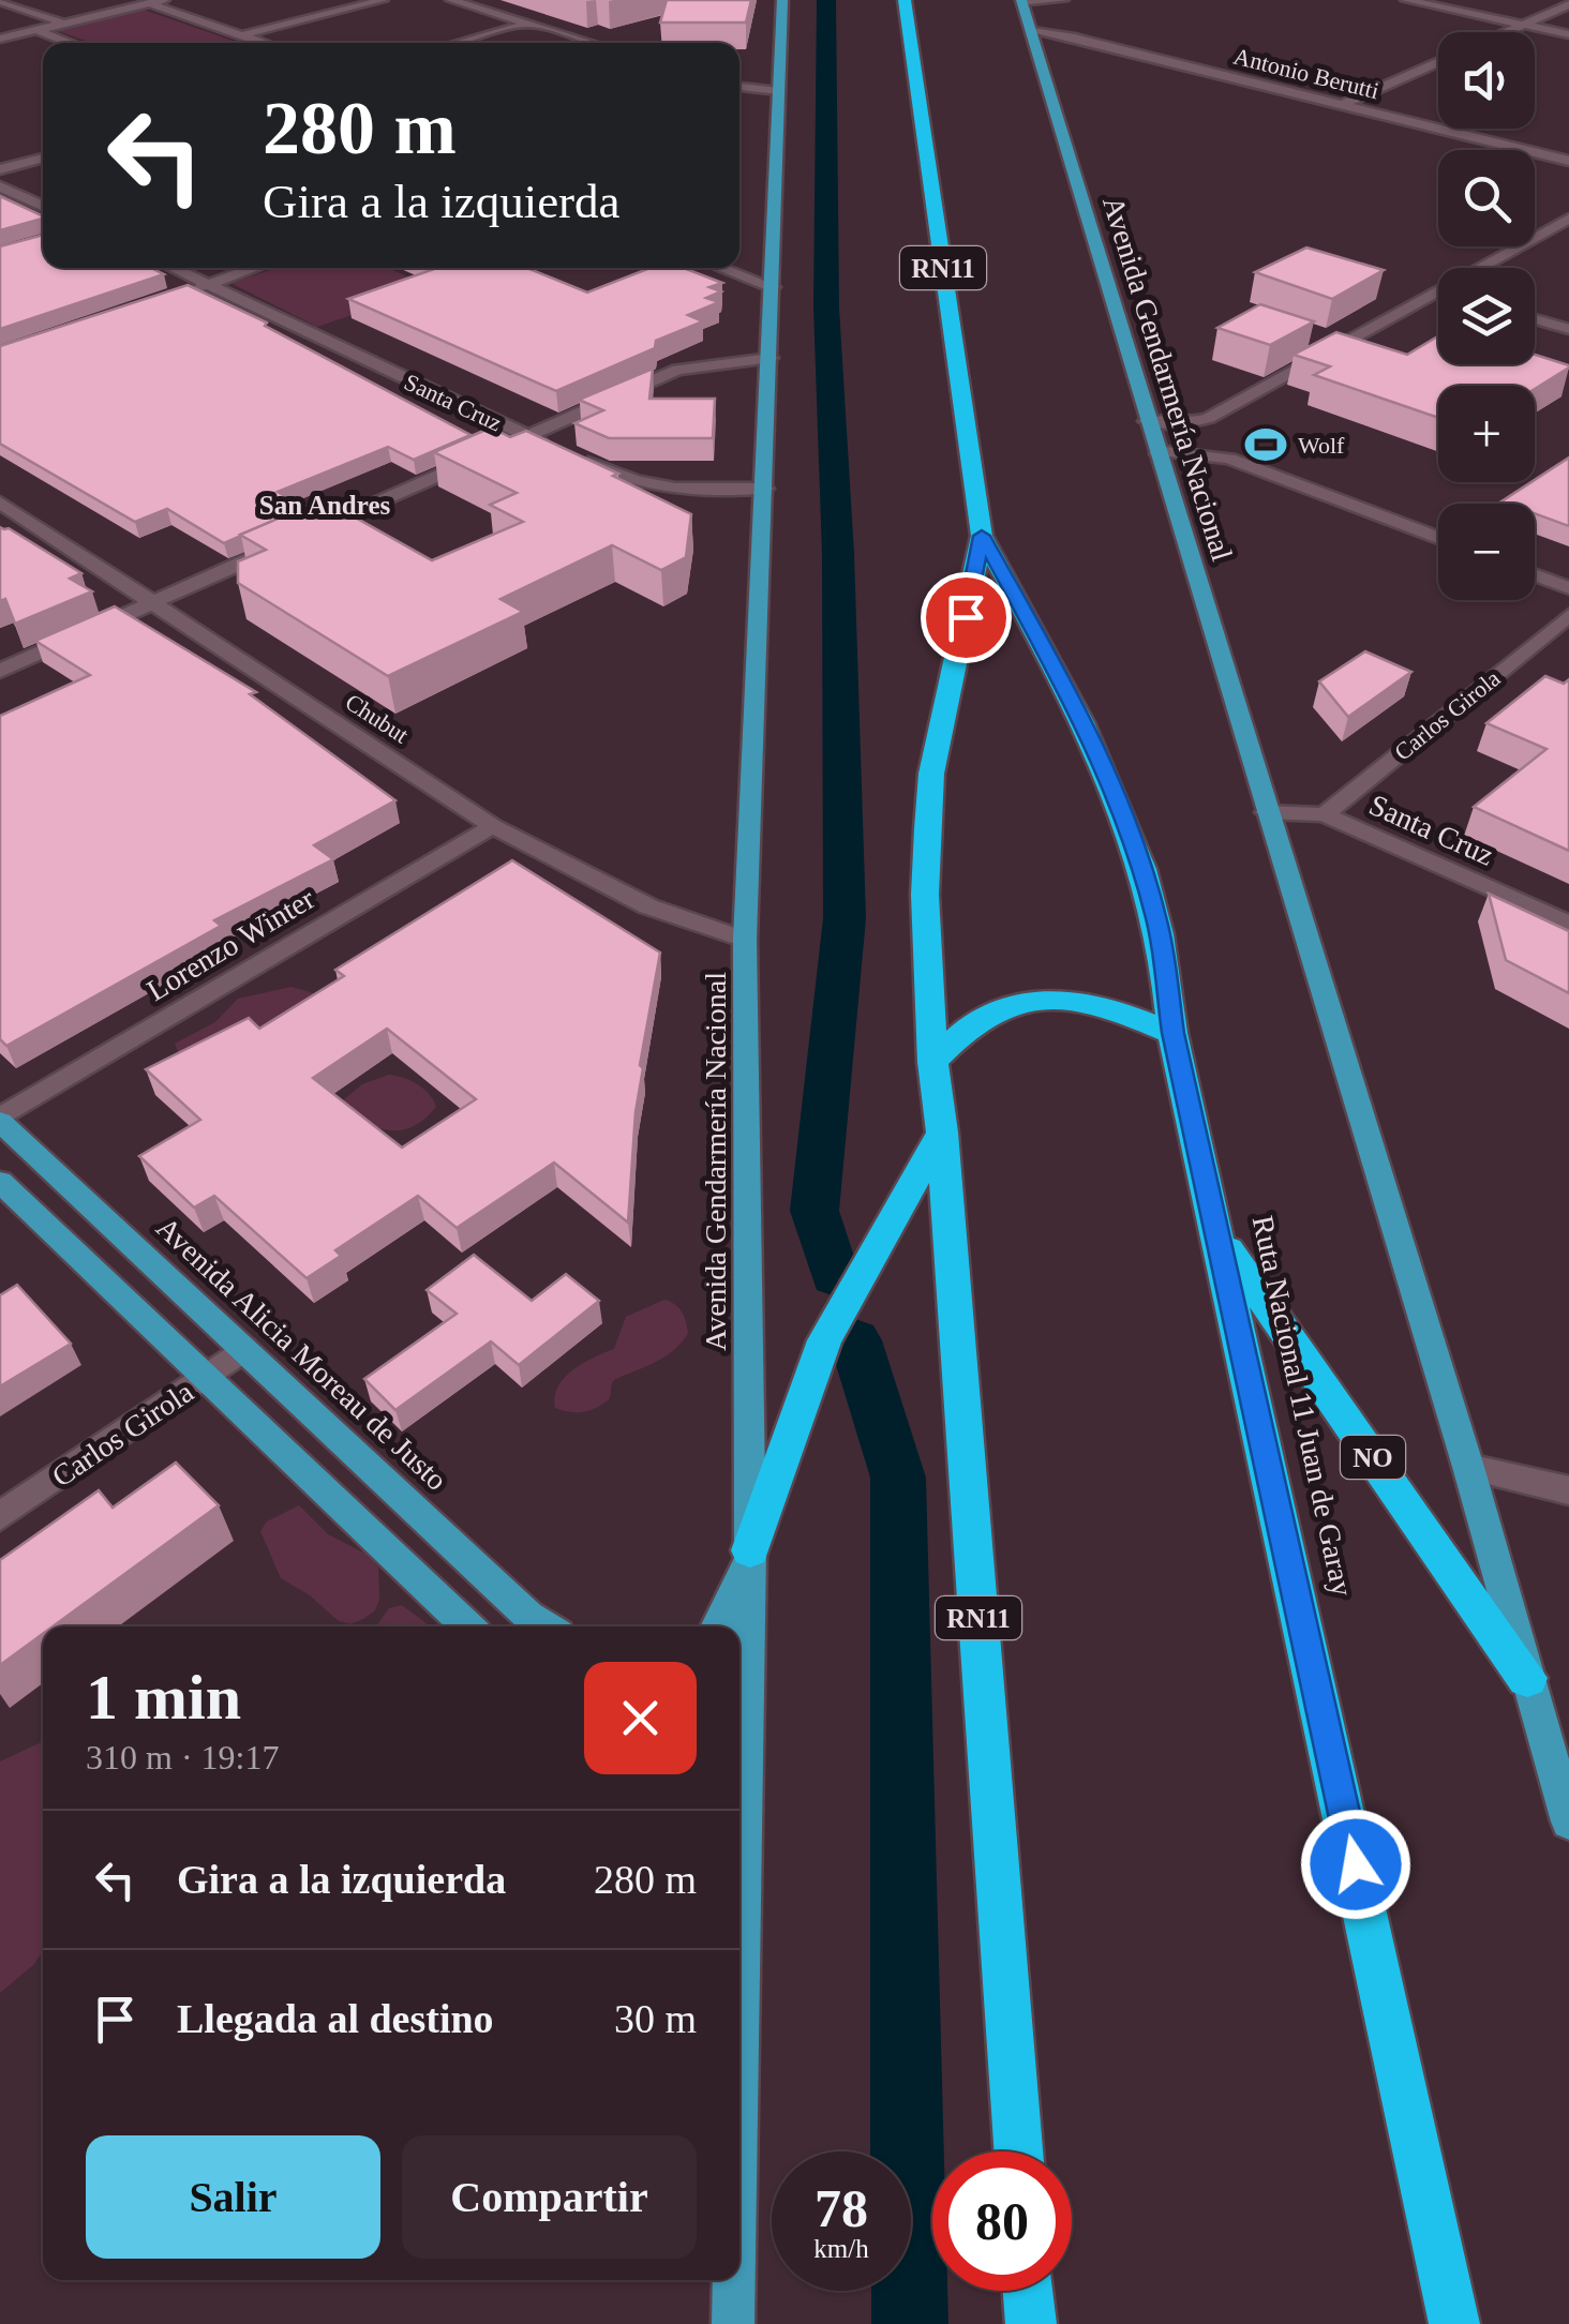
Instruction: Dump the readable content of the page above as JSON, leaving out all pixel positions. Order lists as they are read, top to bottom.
{
  "streets": {
    "highway": ["RN11", "Ruta Nacional 11 Juan de Garay", "NO"],
    "main road": ["Avenida Gendarmería Nacional", "Avenida Alicia Moreau de Justo"],
    "street": [
      "Antonio Berutti",
      "Santa Cruz",
      "Carlos Girola",
      "Chubut",
      "Lorenzo Winter"
    ]
  },
  "crossings": [
    ["Antonio Berutti", "Avenida Gendarmería Nacional"],
    ["Avenida Gendarmería Nacional", "Santa Cruz"],
    ["Avenida Gendarmería Nacional", "Chubut"],
    ["Avenida Gendarmería Nacional", "NO"],
    ["Santa Cruz", "Carlos Girola"],
    ["Carlos Girola", "Avenida Alicia Moreau de Justo"],
    ["Chubut", "Lorenzo Winter"],
    ["Lorenzo Winter", "Avenida Alicia Moreau de Justo"],
    ["Ruta Nacional 11 Juan de Garay", "NO"]
  ],
  "districts": ["San Andres"],
  "places": {
    "sports": ["Wolf"]
  },
  "page": {
    "map_buttons": ["+", "−"],
    "turn": ["280 m", "Gira a la izquierda"],
    "heading": ["1 min", "310 m · 19:17"],
    "list": [
      {
        "name": "Gira a la izquierda",
        "value": "280 m"
      },
      {
        "name": "Llegada al destino",
        "value": "30 m"
      }
    ],
    "buttons": ["Salir", "Compartir"],
    "speed": "78 km/h",
    "limit": "80"
  }
}
